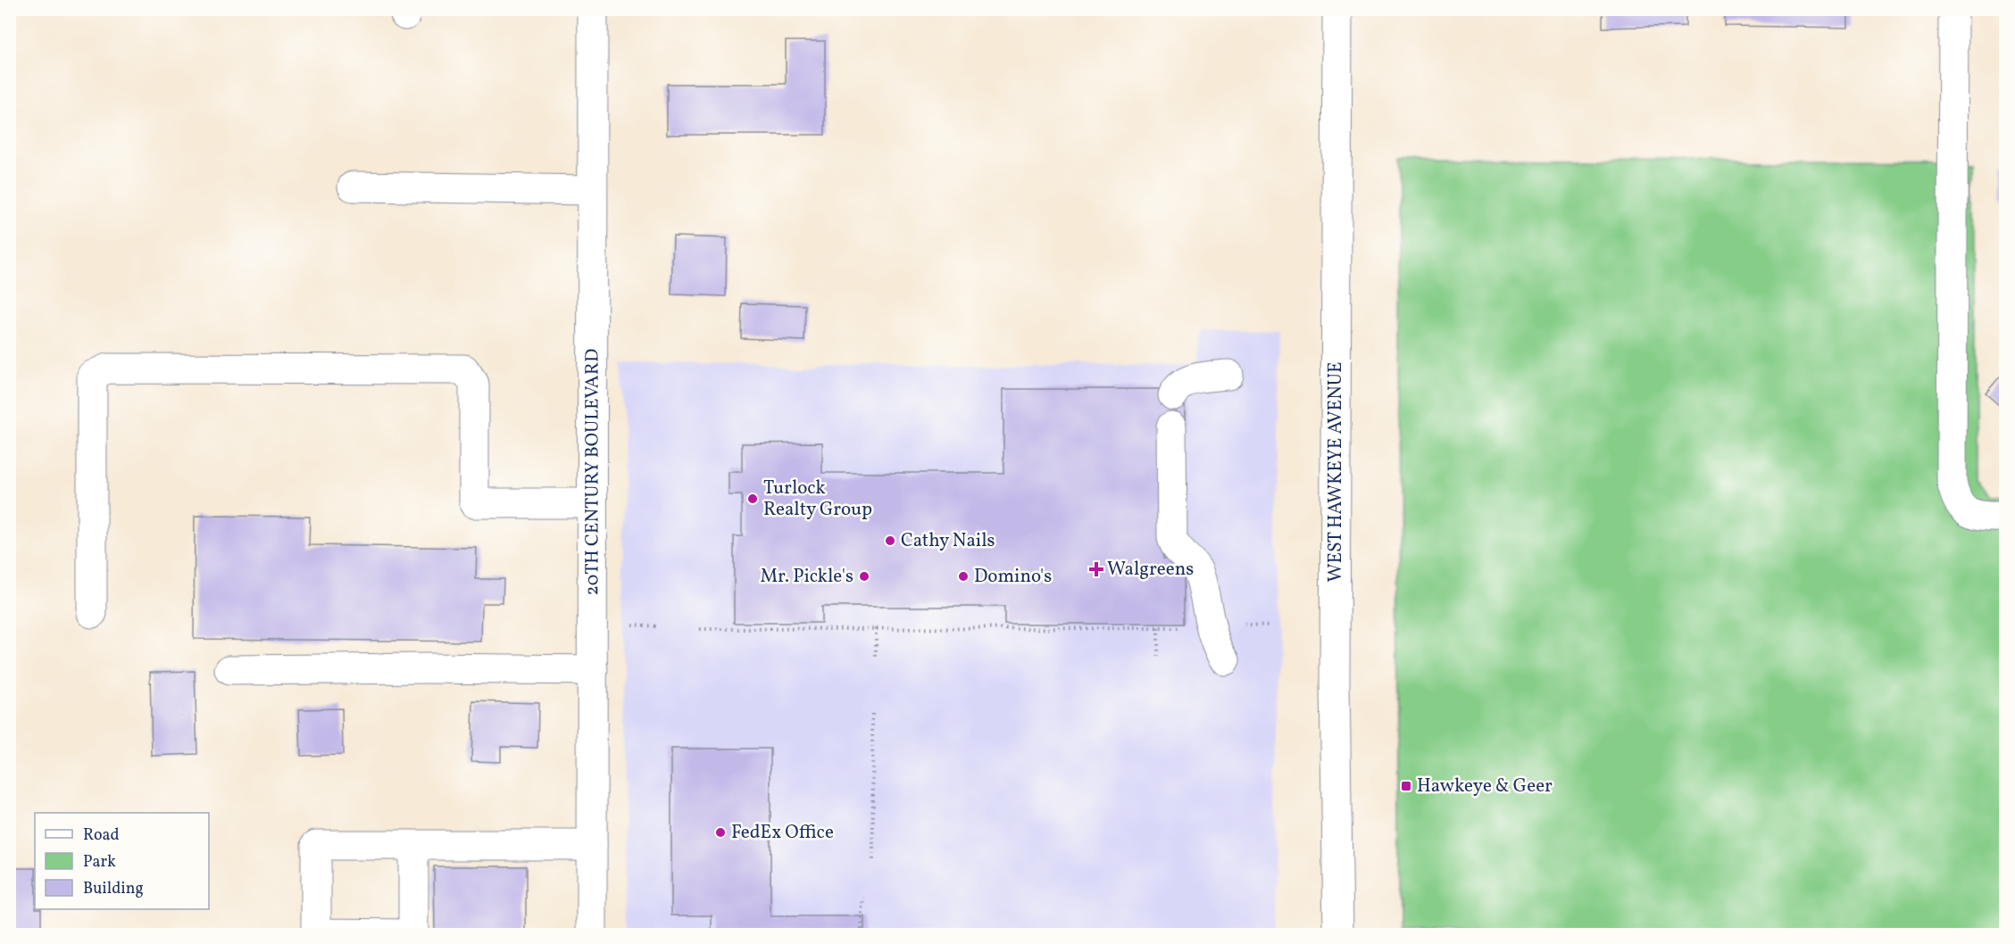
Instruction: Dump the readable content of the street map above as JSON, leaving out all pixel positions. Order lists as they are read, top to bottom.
{
  "streets": {
    "street": ["20TH CENTURY BOULEVARD", "WEST HAWKEYE AVENUE"]
  },
  "places": {
    "other": [
      "Turlock Realty Group",
      "Cathy Nails",
      "Mr. Pickle's",
      "Domino's",
      "FedEx Office"
    ],
    "health": ["Walgreens"],
    "transit": ["Hawkeye & Geer"]
  },
  "legend": ["Road", "Park", "Building"]
}
